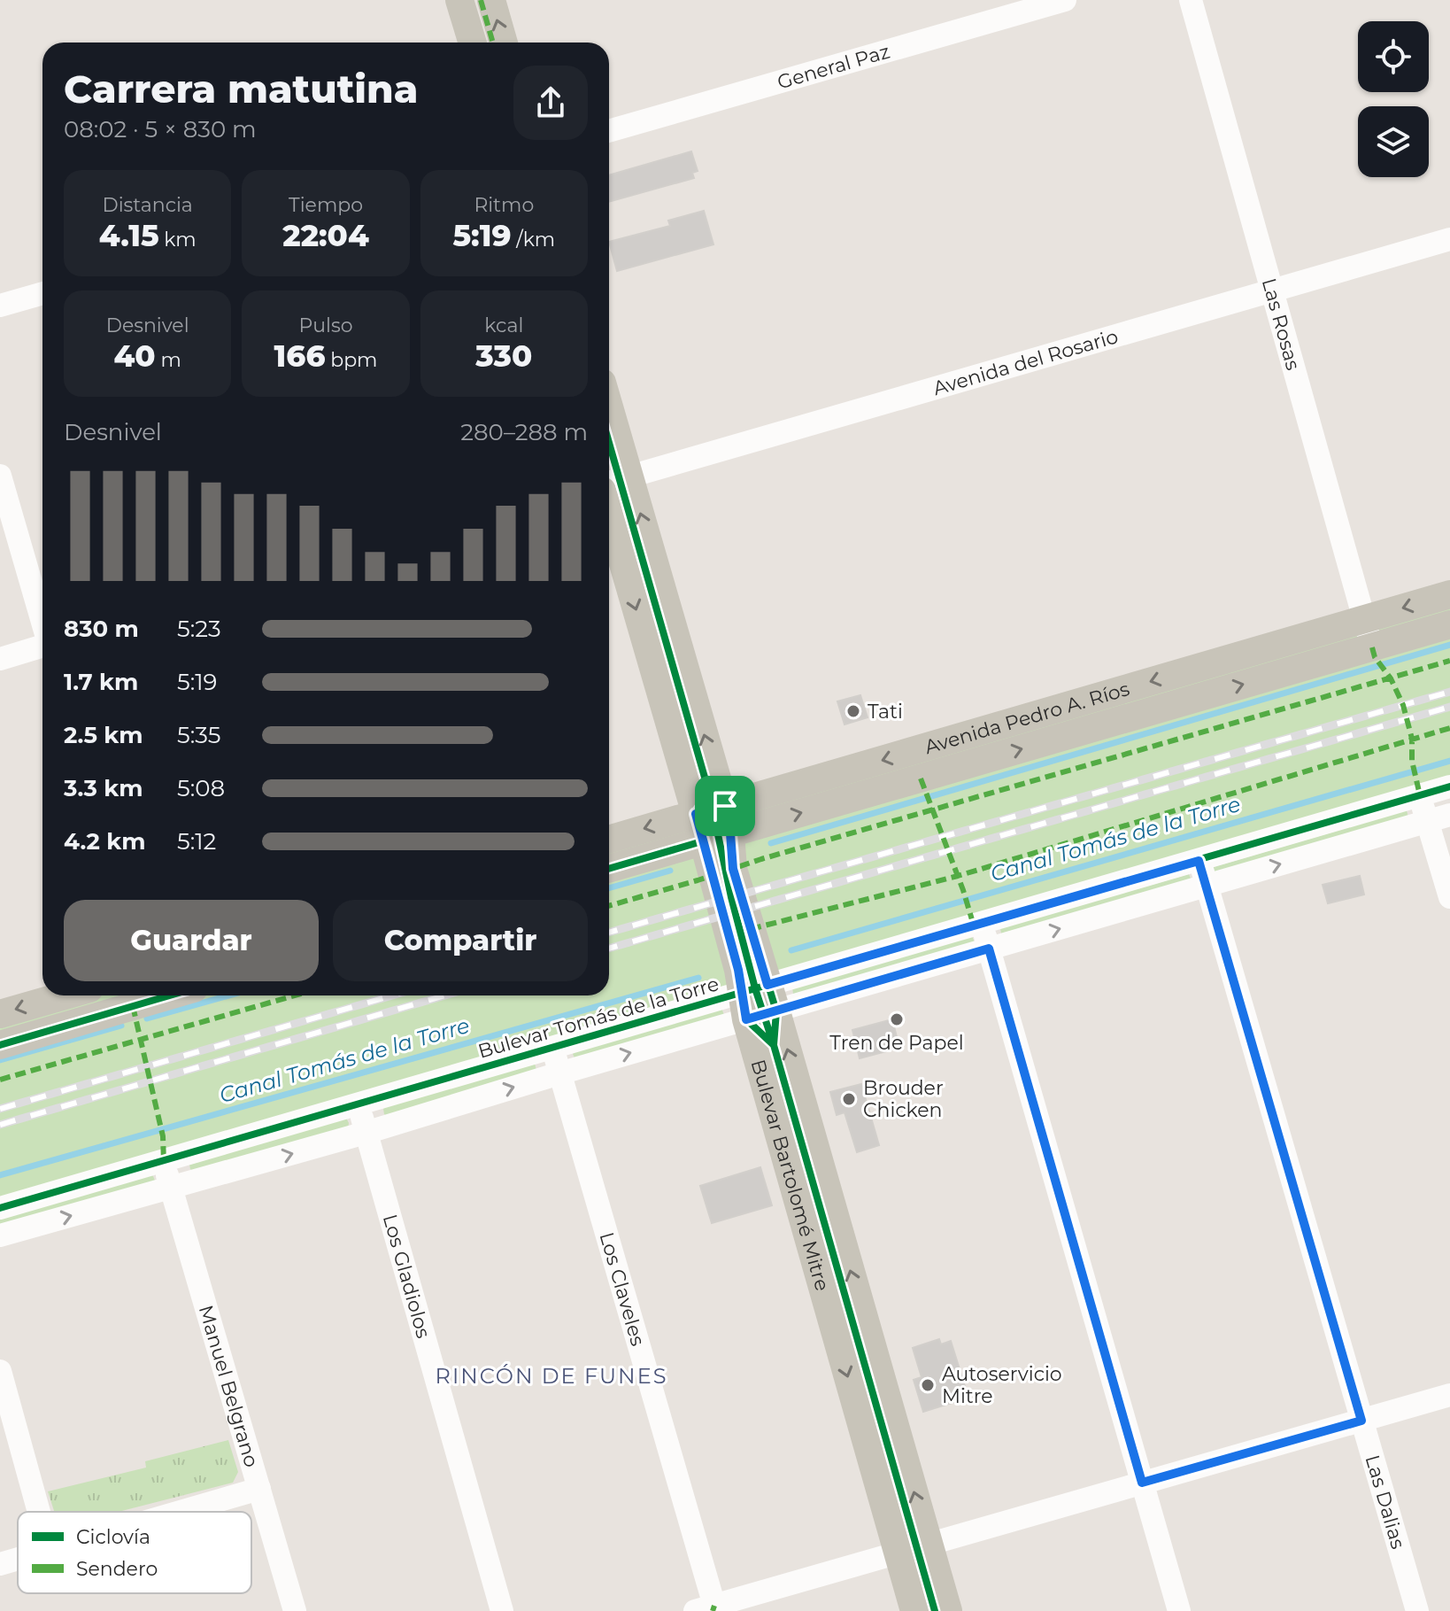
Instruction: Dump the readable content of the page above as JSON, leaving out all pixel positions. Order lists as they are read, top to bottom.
{
  "streets": {
    "main road": ["Avenida Pedro A. Ríos", "Bulevar Bartolomé Mitre"],
    "street": [
      "General Paz",
      "Las Rosas",
      "Avenida del Rosario",
      "Bulevar Tomás de la Torre",
      "Los Gladiolos",
      "Los Claveles",
      "Manuel Belgrano",
      "Las Dalias"
    ]
  },
  "crossings": [
    ["Las Rosas", "Avenida del Rosario"],
    ["Las Rosas", "Avenida Pedro A. Ríos"],
    ["Avenida del Rosario", "Bulevar Bartolomé Mitre"],
    ["Avenida Pedro A. Ríos", "Bulevar Bartolomé Mitre"],
    ["Bulevar Tomás de la Torre", "Bulevar Bartolomé Mitre"],
    ["Bulevar Tomás de la Torre", "Los Gladiolos"],
    ["Bulevar Tomás de la Torre", "Los Claveles"],
    ["Bulevar Tomás de la Torre", "Manuel Belgrano"],
    ["Bulevar Tomás de la Torre", "Las Dalias"]
  ],
  "districts": ["RINCÓN DE FUNES"],
  "water": ["Canal Tomás de la Torre"],
  "places": [
    "Tati",
    "Tren de Papel",
    "Brouder Chicken",
    "Autoservicio Mitre"
  ],
  "legend": ["Ciclovía", "Sendero"],
  "page": {
    "heading": ["Carrera matutina", "08:02 · 5 × 830 m"],
    "stats": [
      ["Distancia", "4.15 km"],
      ["Tiempo", "22:04"],
      ["Ritmo", "5:19 /km"],
      ["Desnivel", "40 m"],
      ["Pulso", "166 bpm"],
      ["kcal", "330"]
    ],
    "chart": ["Desnivel", "280–288 m"],
    "list": [
      {
        "name": "830 m",
        "note": "5:23"
      },
      {
        "name": "1.7 km",
        "note": "5:19"
      },
      {
        "name": "2.5 km",
        "note": "5:35"
      },
      {
        "name": "3.3 km",
        "note": "5:08"
      },
      {
        "name": "4.2 km",
        "note": "5:12"
      }
    ],
    "buttons": ["Guardar", "Compartir"]
  }
}
